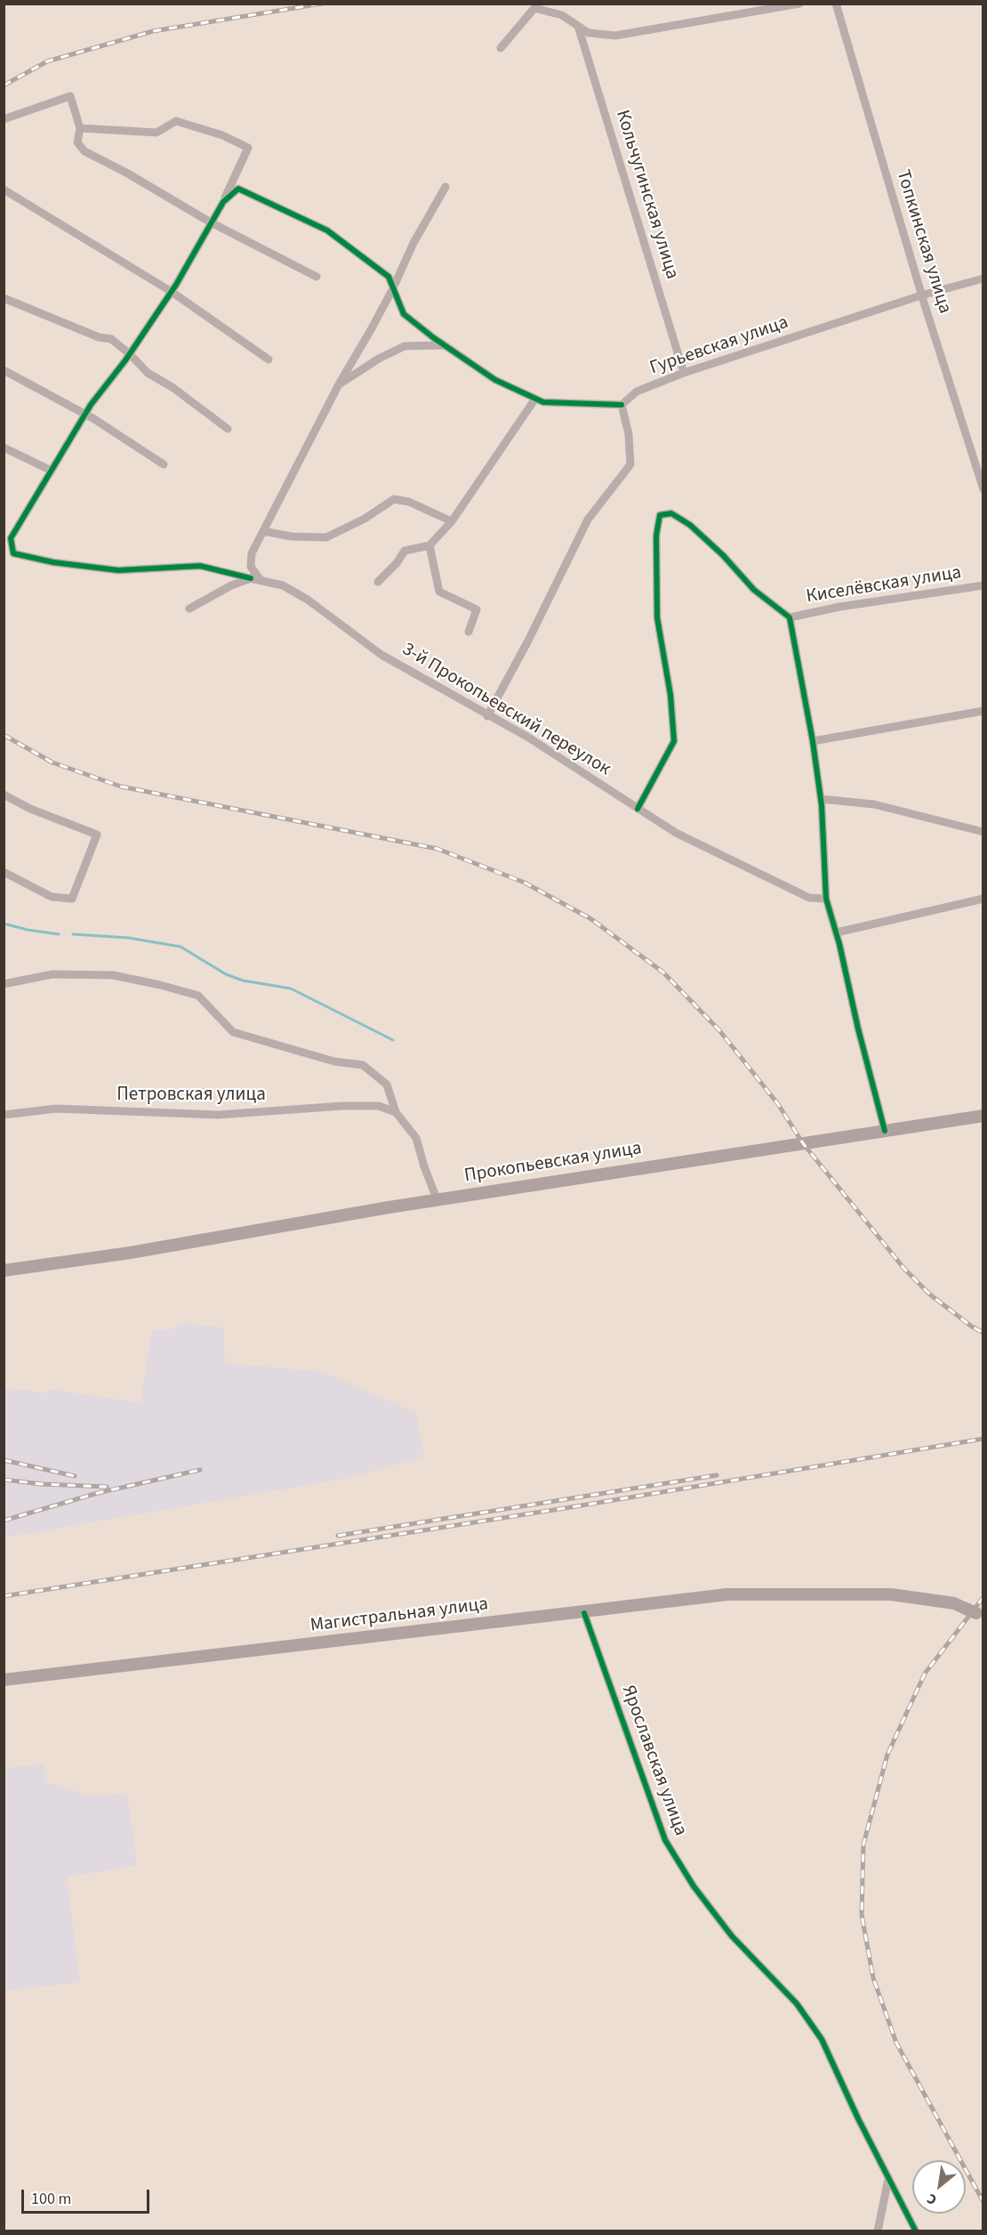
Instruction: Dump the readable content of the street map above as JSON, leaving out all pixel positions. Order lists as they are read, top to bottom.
{
  "streets": {
    "main road": ["Прокопьевская улица", "Магистральная улица"],
    "street": [
      "Кольчугинская улица",
      "Топкинская улица",
      "Гурьевская улица",
      "Киселёвская улица",
      "3-й Прокопьевский переулок",
      "Петровская улица",
      "Ярославская улица"
    ]
  },
  "crossings": [
    ["Кольчугинская улица", "Гурьевская улица"],
    ["Топкинская улица", "Гурьевская улица"],
    ["Магистральная улица", "Ярославская улица"]
  ],
  "scale_bar": "100 m",
  "north": "bottom left"
}
